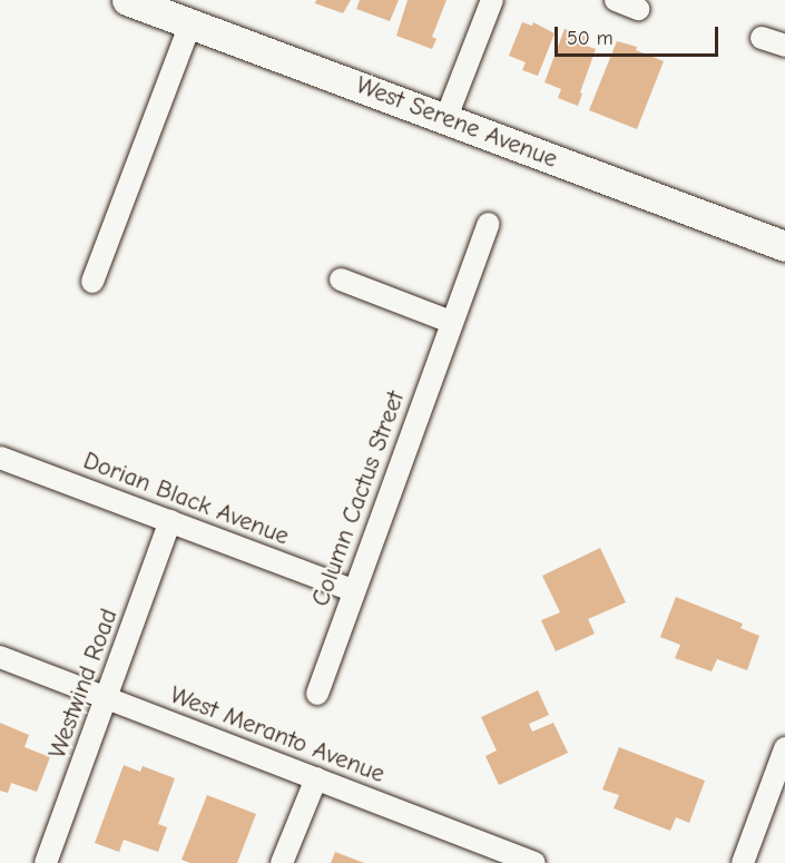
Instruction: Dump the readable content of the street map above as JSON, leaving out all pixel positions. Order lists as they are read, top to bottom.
{
  "streets": {
    "street": [
      "West Serene Avenue",
      "Dorian Black Avenue",
      "Column Cactus Street",
      "Westwind Road",
      "West Meranto Avenue"
    ]
  },
  "crossings": [
    ["Dorian Black Avenue", "Column Cactus Street"],
    ["Dorian Black Avenue", "Westwind Road"],
    ["Westwind Road", "West Meranto Avenue"]
  ],
  "scale_bar": "50 m"
}
